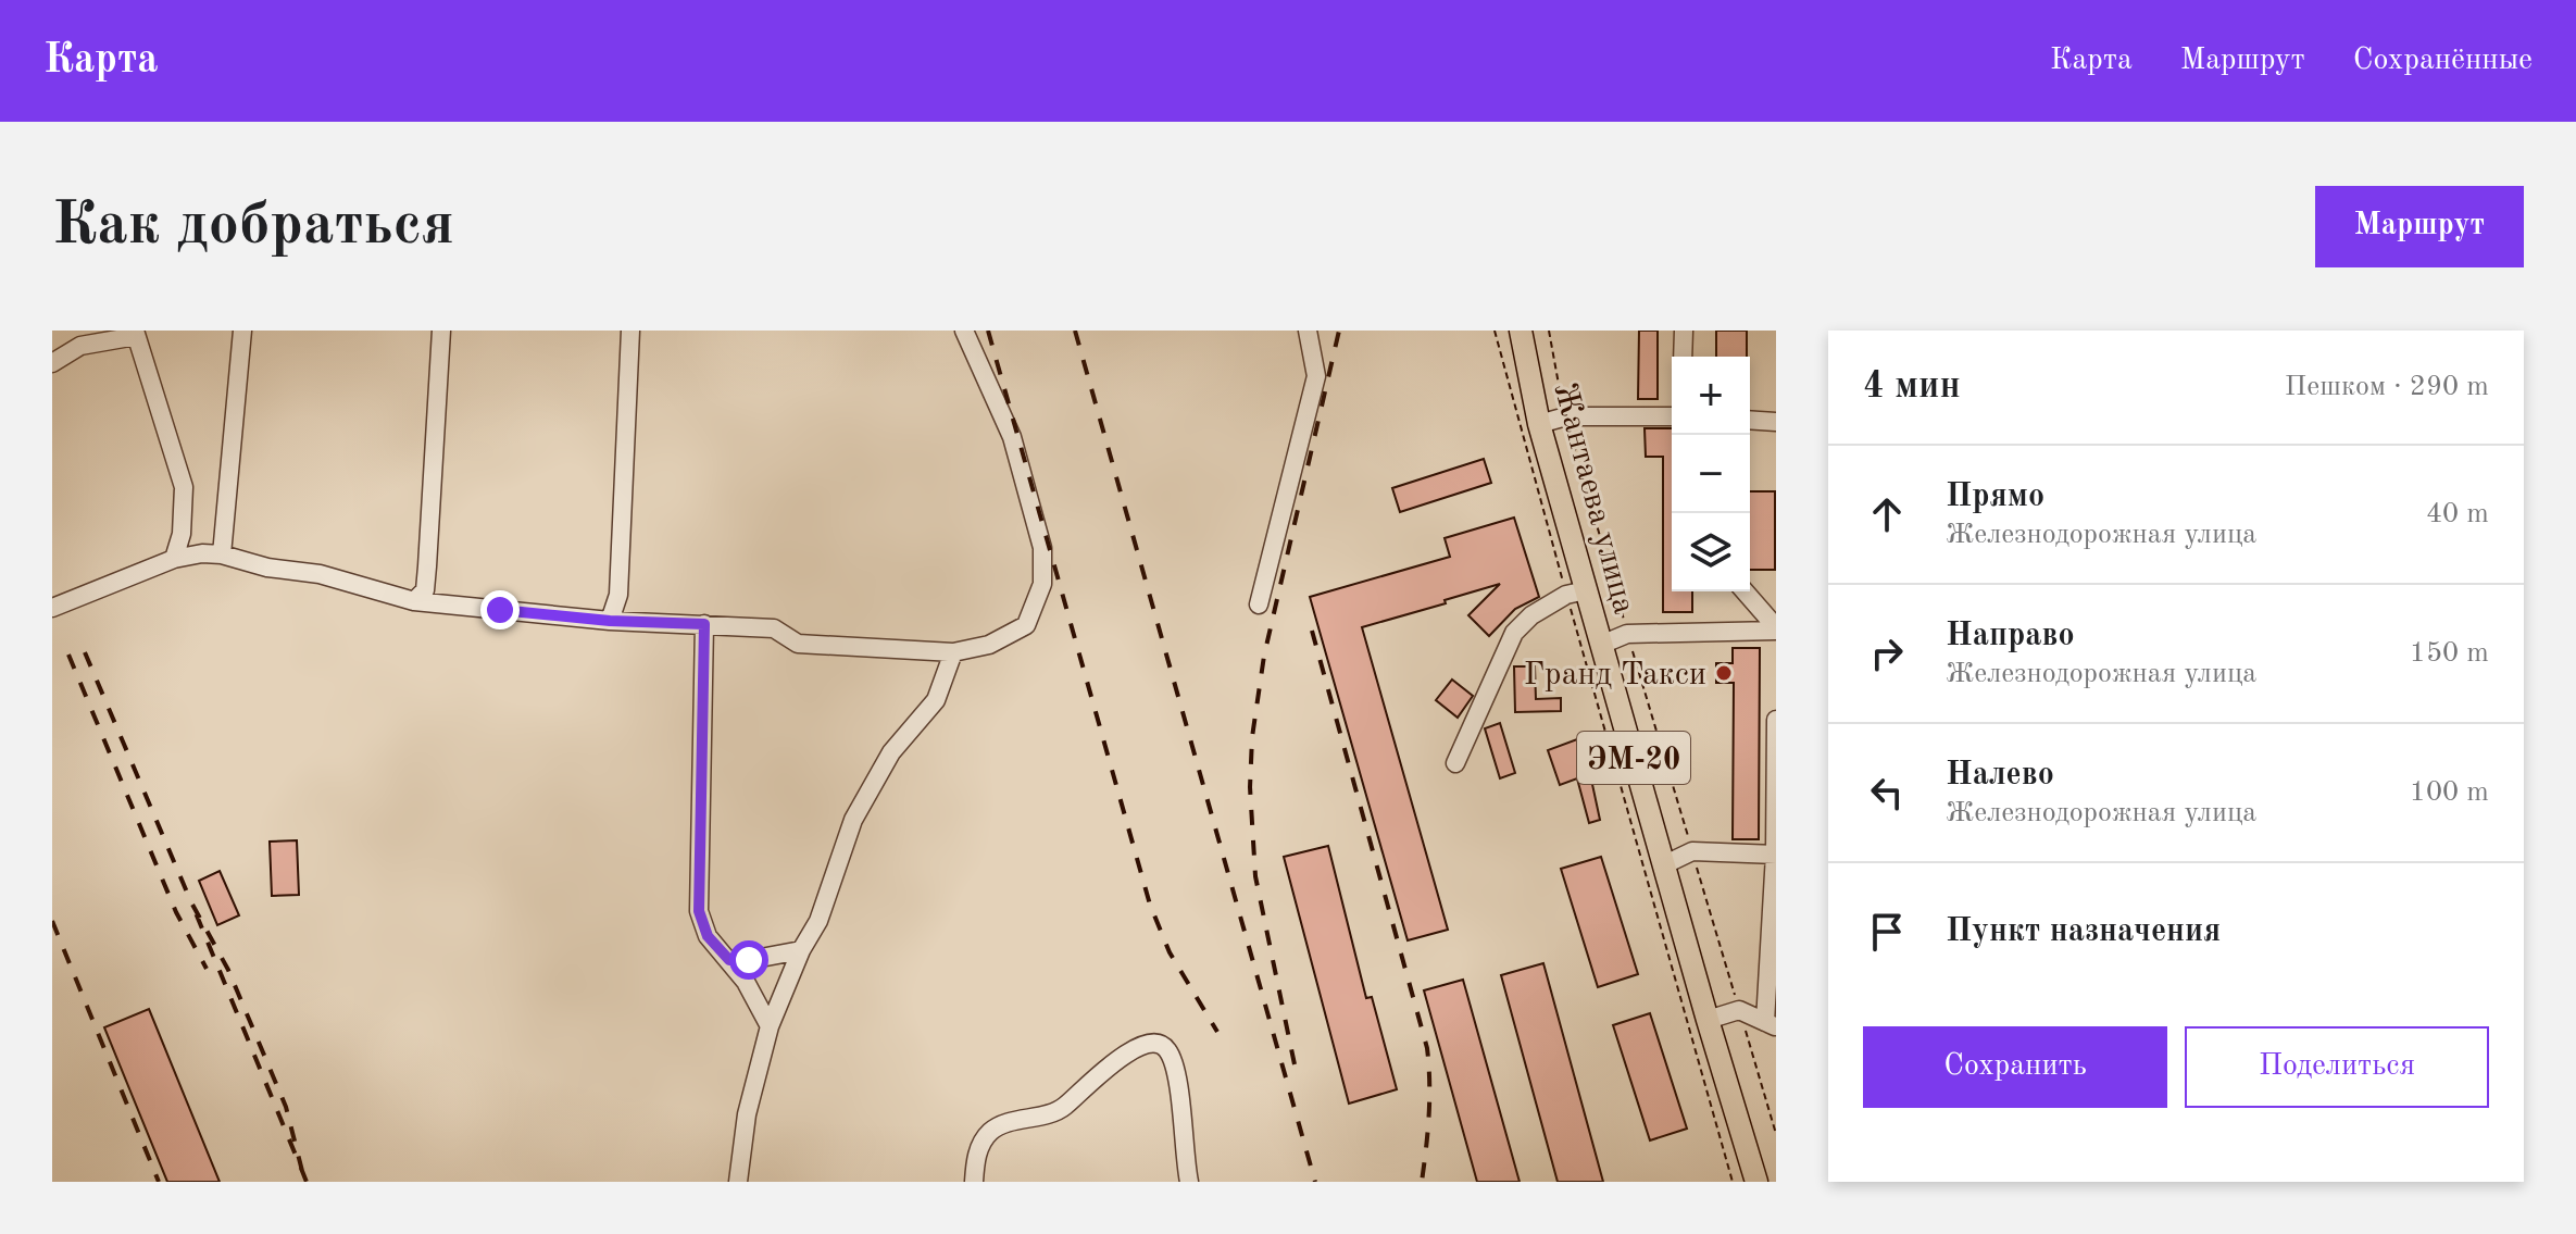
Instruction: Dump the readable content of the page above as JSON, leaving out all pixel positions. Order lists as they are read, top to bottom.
{
  "streets": {
    "main road": ["Жантаева улица", "ЭМ-20"]
  },
  "places": ["Гранд Такси"],
  "page": {
    "header": "Карта",
    "nav": ["Карта", "Маршрут", "Сохранённые"],
    "buttons": [
      "Маршрут",
      ["Сохранить", "Поделиться"]
    ],
    "title": "Как добраться",
    "heading": ["4 мин", "Пешком · 290 m"],
    "map_buttons": ["+", "−"],
    "list": [
      ["Прямо", "Железнодорожная улица", "40 m"],
      ["Направо", "Железнодорожная улица", "150 m"],
      ["Налево", "Железнодорожная улица", "100 m"],
      "Пункт назначения"
    ]
  }
}
